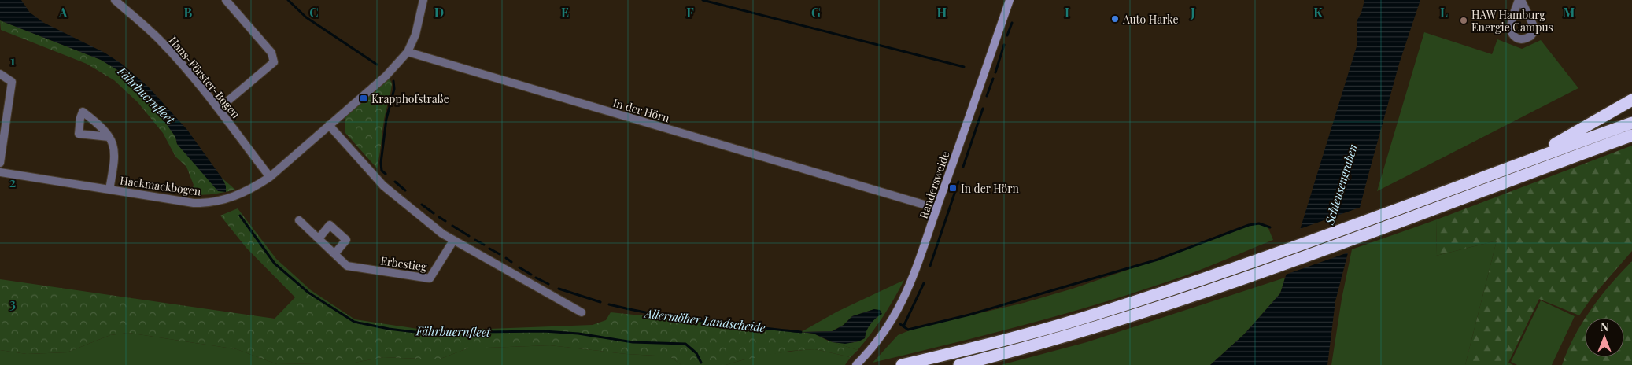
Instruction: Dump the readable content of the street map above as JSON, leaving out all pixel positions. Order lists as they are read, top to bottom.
{
  "streets": {
    "street": [
      "Hans-Förster-Bogen",
      "In der Hörn",
      "Randersweide",
      "Hackmackbogen",
      "Erbestieg"
    ]
  },
  "crossings": [
    ["Hans-Förster-Bogen", "Hackmackbogen"],
    ["In der Hörn", "Randersweide"],
    ["In der Hörn", "Hackmackbogen"]
  ],
  "water": ["Fährbuernfleet", "Schleusengraben", "Allermöher Landscheide"],
  "places": {
    "other": ["Auto Harke", "HAW Hamburg Energie Campus"],
    "transit": ["Krapphofstraße", "In der Hörn"]
  },
  "north": "top",
  "grid": {
    "columns": [
      "A",
      "B",
      "C",
      "D",
      "E",
      "F",
      "G",
      "H",
      "I",
      "J",
      "K",
      "L",
      "M"
    ],
    "rows": ["1", "2", "3"]
  }
}
